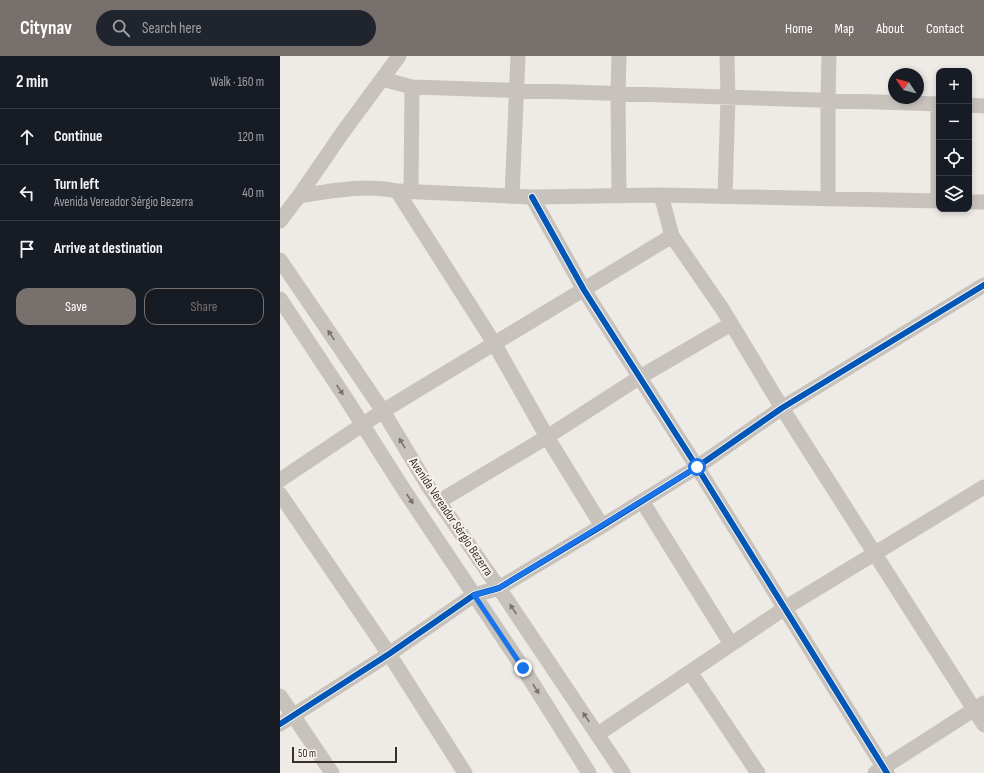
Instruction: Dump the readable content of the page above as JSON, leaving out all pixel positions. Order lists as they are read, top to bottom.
{
  "streets": {
    "street": ["Avenida Vereador Sérgio Bezerra"]
  },
  "scale_bar": "50 m",
  "north": "top left",
  "page": {
    "header": "Citynav",
    "search": "Search here",
    "nav": [
      "Home",
      "Map",
      "About",
      "Contact"
    ],
    "heading": ["2 min", "Walk · 160 m"],
    "map_buttons": ["+", "−"],
    "list": [
      ["Continue", "120 m"],
      ["Turn left", "Avenida Vereador Sérgio Bezerra", "40 m"],
      "Arrive at destination"
    ],
    "buttons": ["Save", "Share"],
    "scale": "50 m"
  }
}
